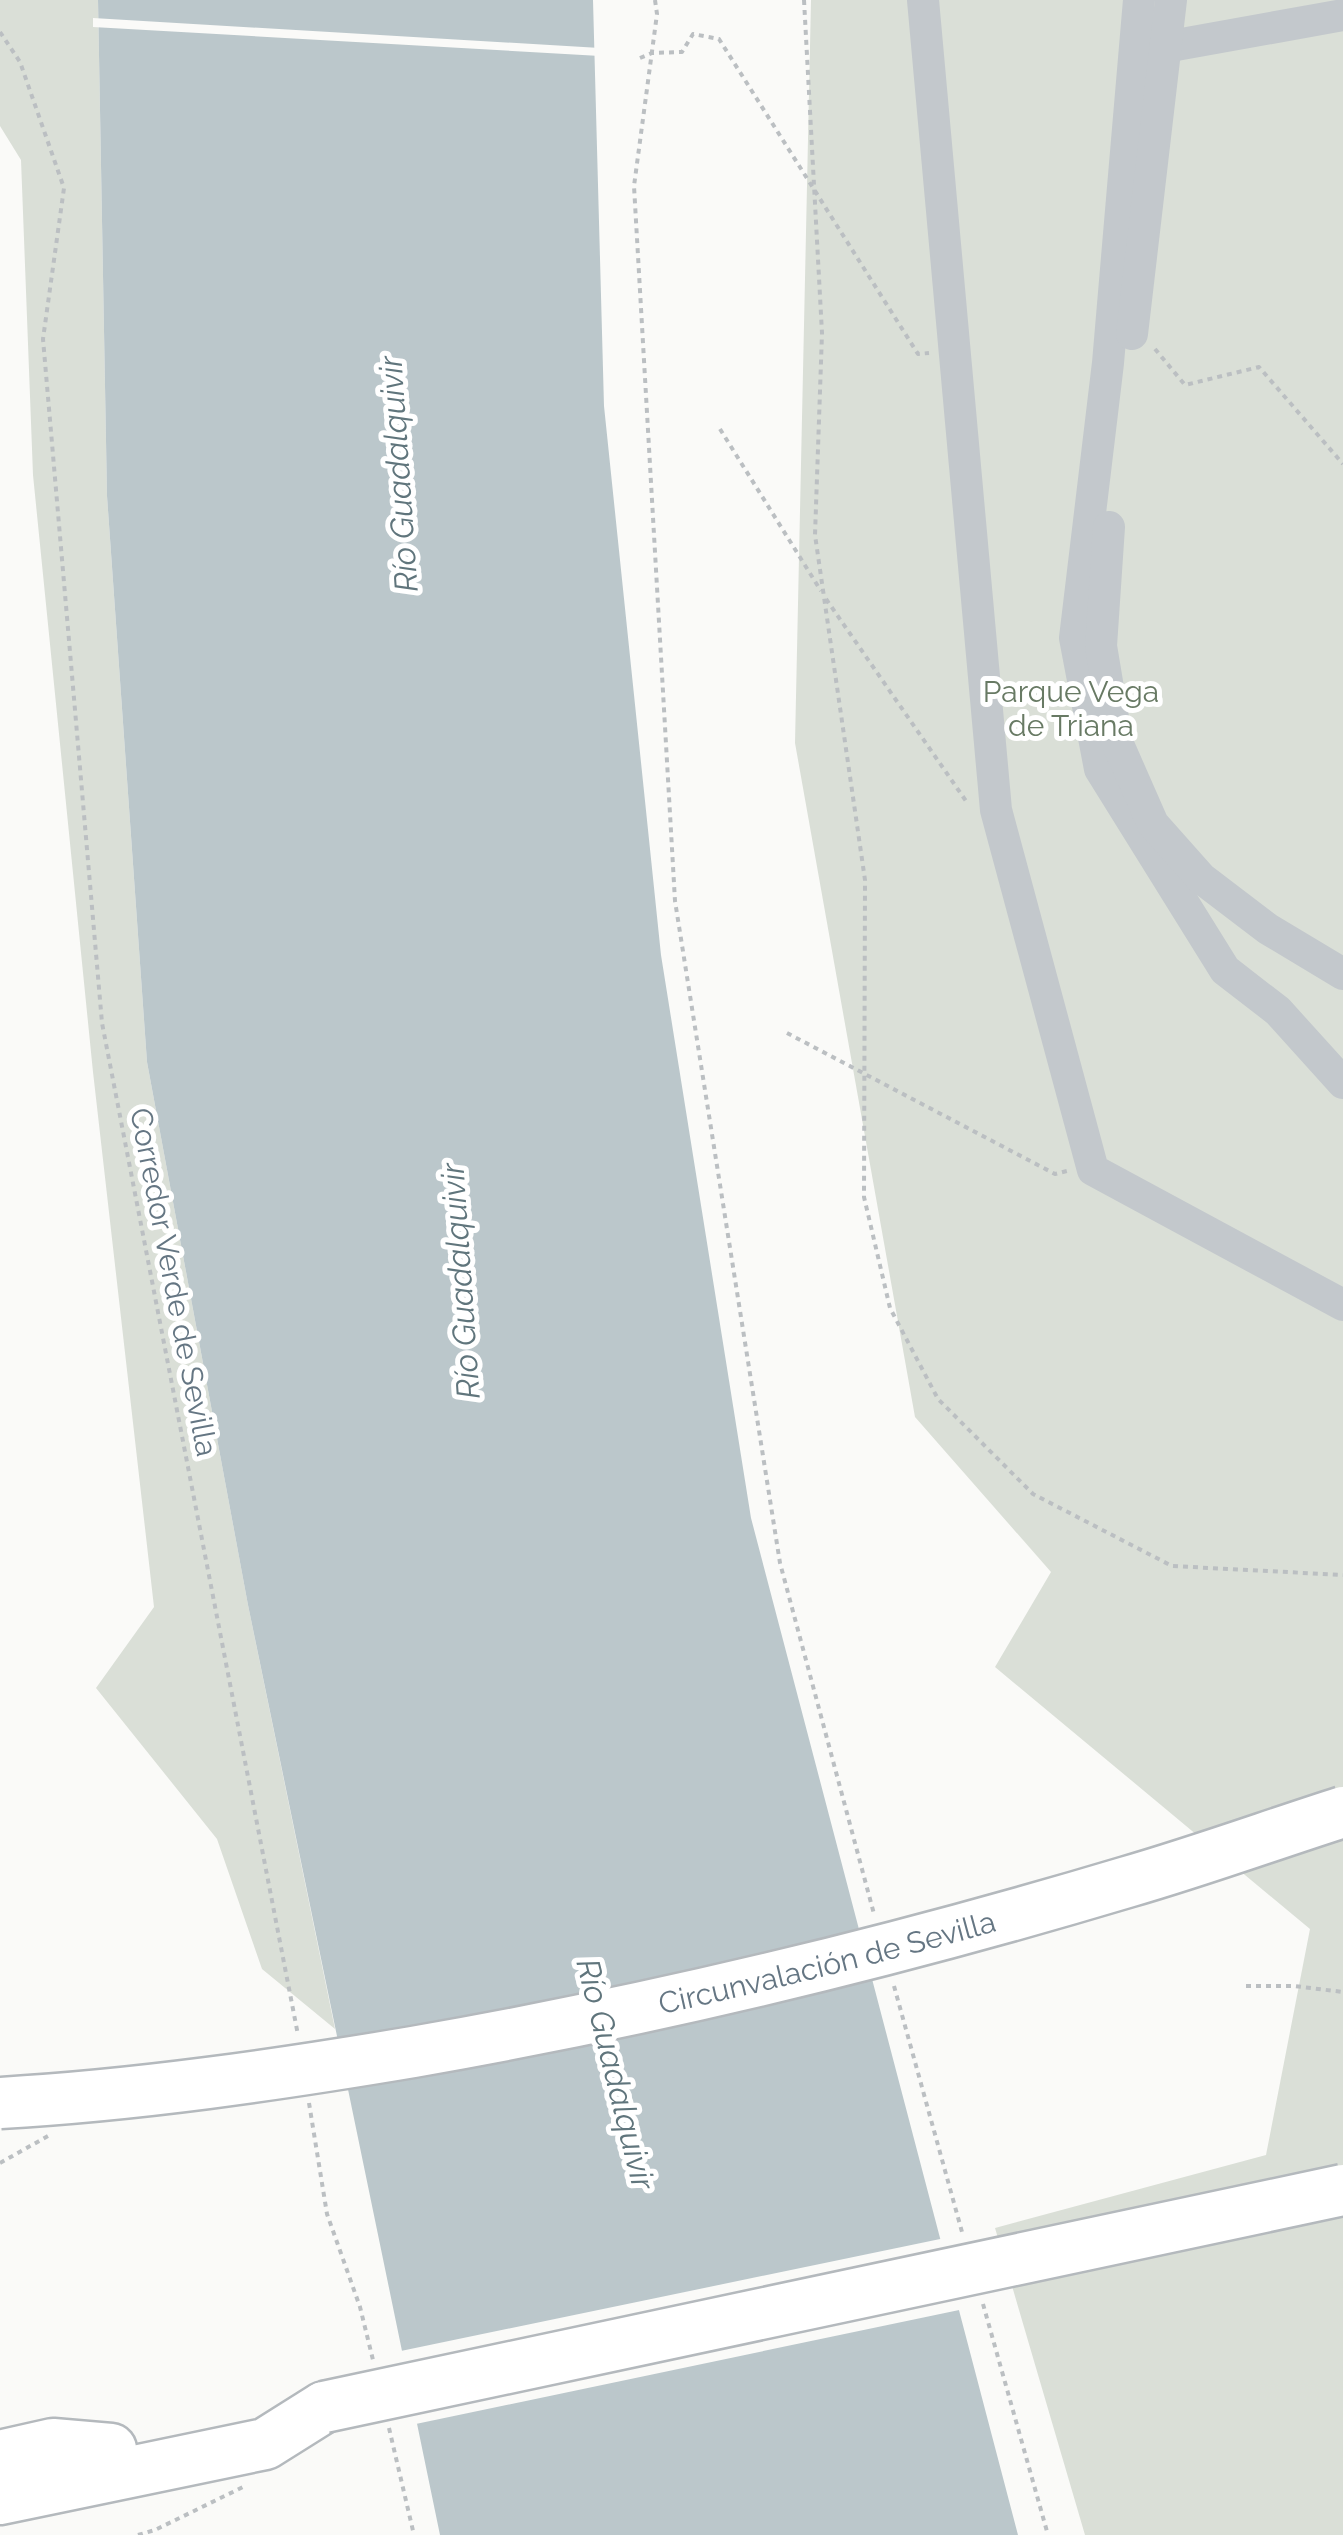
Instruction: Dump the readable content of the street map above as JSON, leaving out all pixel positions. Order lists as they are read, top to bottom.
{
  "streets": {
    "highway": ["Circunvalación de Sevilla"],
    "path": ["Corredor Verde de Sevilla"]
  },
  "water": ["Río Guadalquivir"],
  "parks": ["Parque Vega de Triana"]
}
